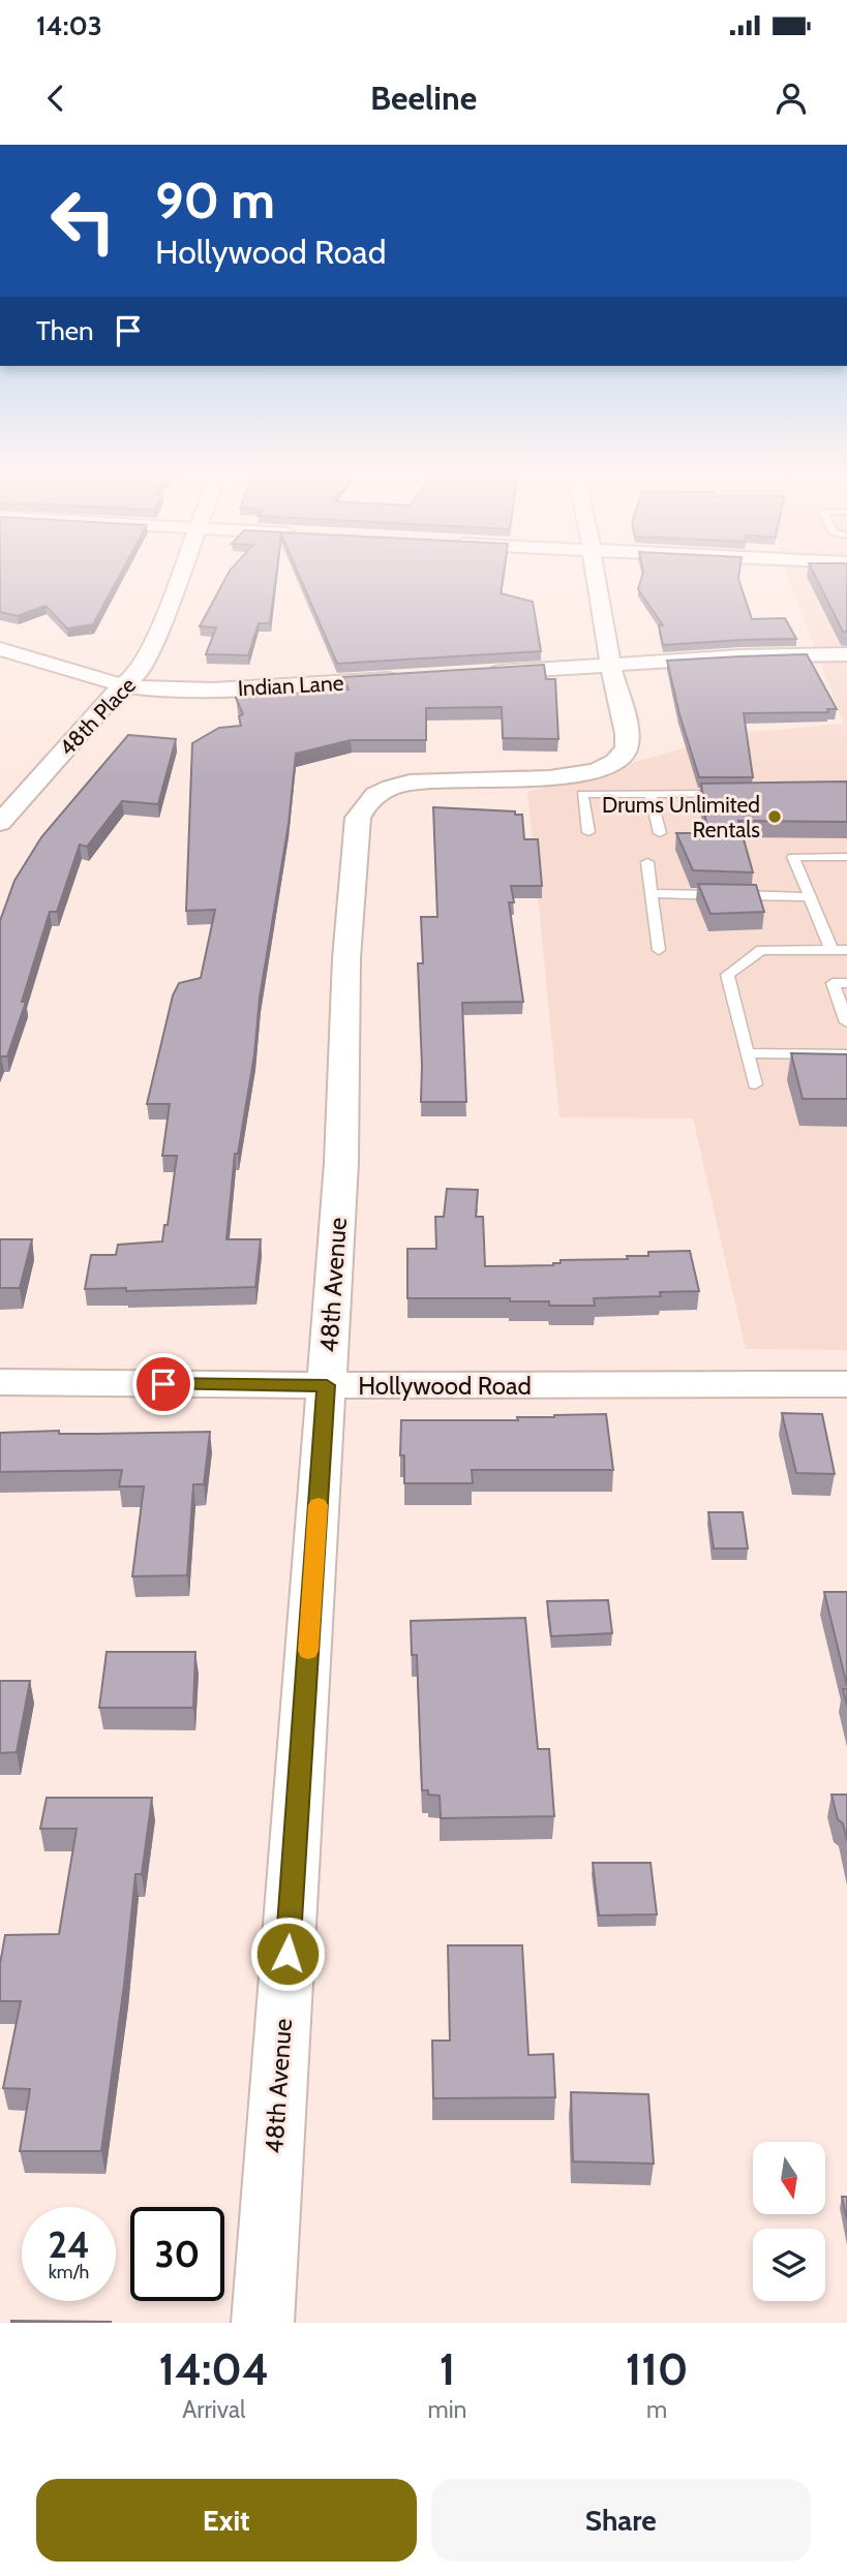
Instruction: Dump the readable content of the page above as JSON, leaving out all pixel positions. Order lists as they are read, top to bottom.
{
  "streets": {
    "street": [
      "Indian Lane",
      "48th Place",
      "48th Avenue",
      "Hollywood Road"
    ]
  },
  "crossings": [
    ["Indian Lane", "48th Place"],
    ["48th Avenue", "Hollywood Road"]
  ],
  "places": ["Drums Unlimited Rentals"],
  "north": "bottom",
  "page": {
    "status": "14:03",
    "header": "Beeline",
    "turn": ["90 m", "Hollywood Road"],
    "then": "Then",
    "speed": "24 km/h",
    "limit": "30",
    "eta": [
      "14:04",
      "Arrival",
      "1",
      "min",
      "110",
      "m"
    ],
    "buttons": ["Exit", "Share"]
  }
}
